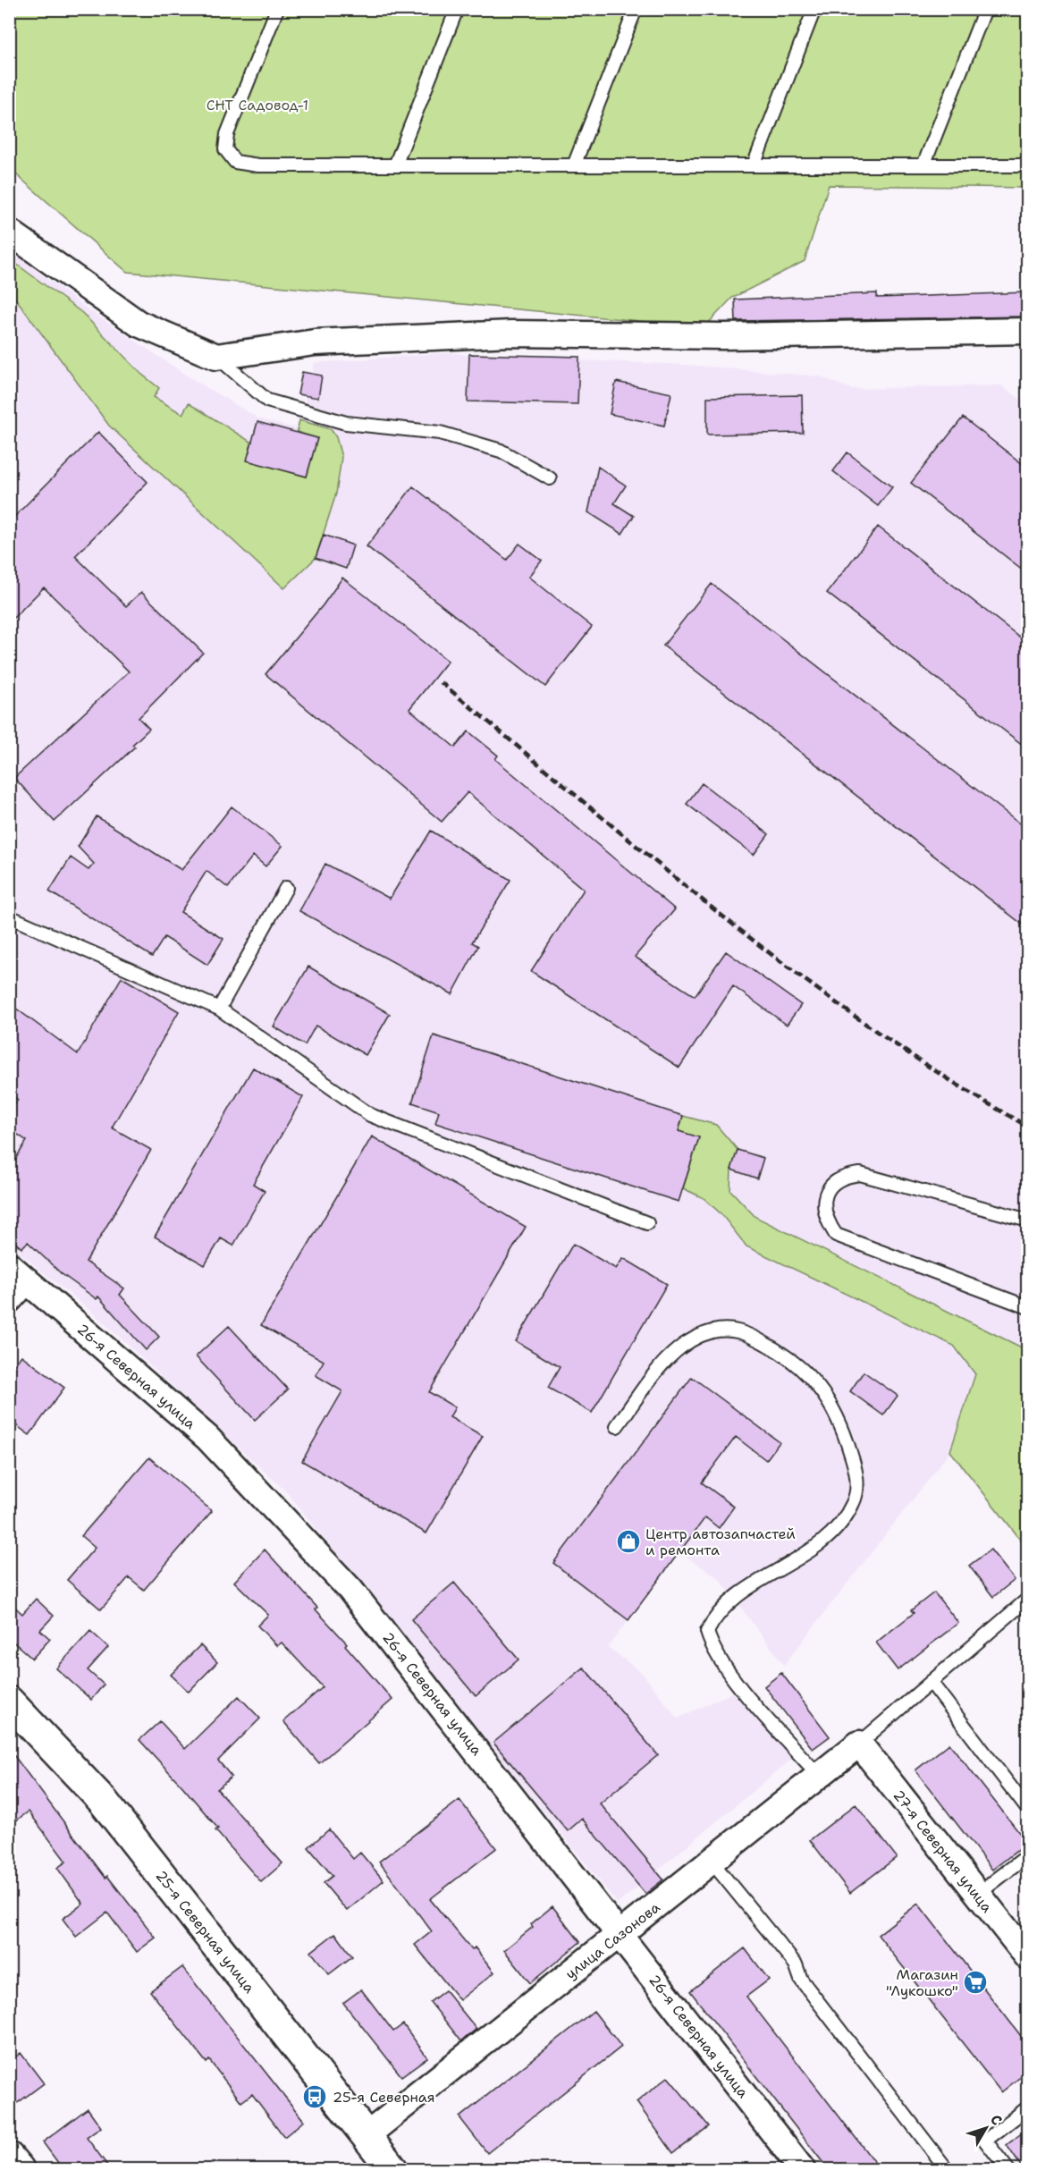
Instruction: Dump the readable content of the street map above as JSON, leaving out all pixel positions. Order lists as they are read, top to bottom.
{
  "streets": {
    "main road": ["25-я Северная улица"],
    "street": ["26-я Северная улица", "27-я Северная улица", "улица Сазонова"]
  },
  "crossings": [
    ["26-я Северная улица", "улица Сазонова"],
    ["27-я Северная улица", "улица Сазонова"],
    ["25-я Северная улица", "улица Сазонова"]
  ],
  "parks": ["СНТ Садовод-1"],
  "places": {
    "shop": ["Центр автозапчастей и ремонта"],
    "supermarket": ["Магазин \"Лукошко\""],
    "bus stop": ["25-я Северная"]
  },
  "north": "top right"
}
